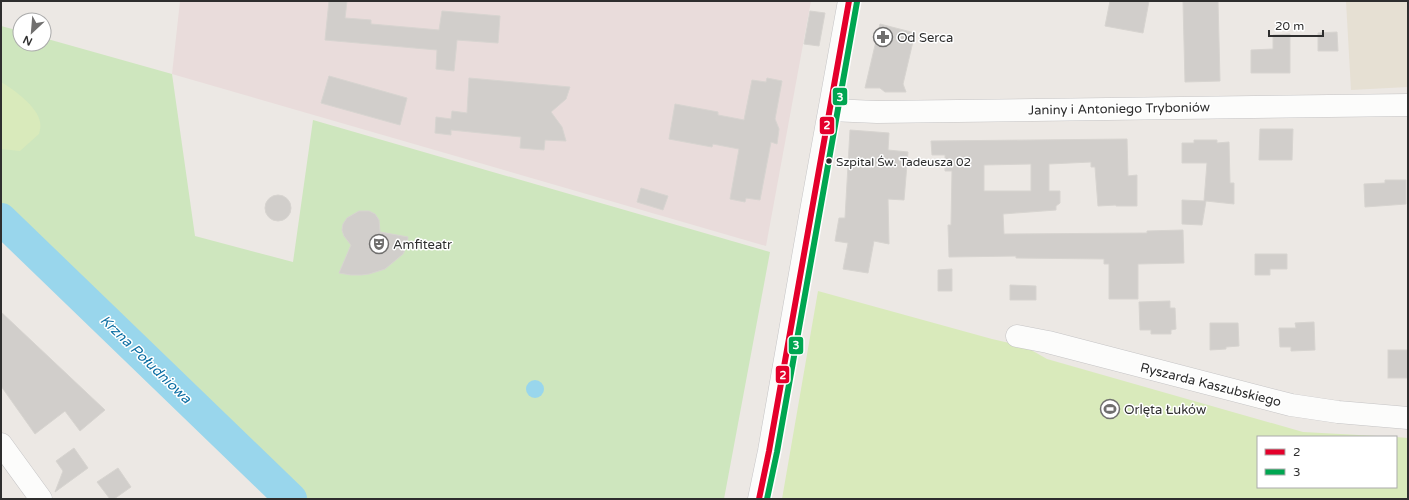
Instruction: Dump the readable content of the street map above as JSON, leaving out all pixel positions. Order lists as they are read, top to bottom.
{
  "streets": {
    "street": ["Janiny i Antoniego Tryboniów", "Ryszarda Kaszubskiego"]
  },
  "water": ["Krzna Południowa"],
  "places": {
    "pharmacy": ["Od Serca"],
    "other": ["Szpital Św. Tadeusza 02"],
    "theatre": ["Amfiteatr"],
    "sports": ["Orlęta Łuków"]
  },
  "lines": ["transit line 2", "transit line 3"],
  "legend": ["2", "3"],
  "scale_bar": "20 m",
  "north": "bottom left"
}
